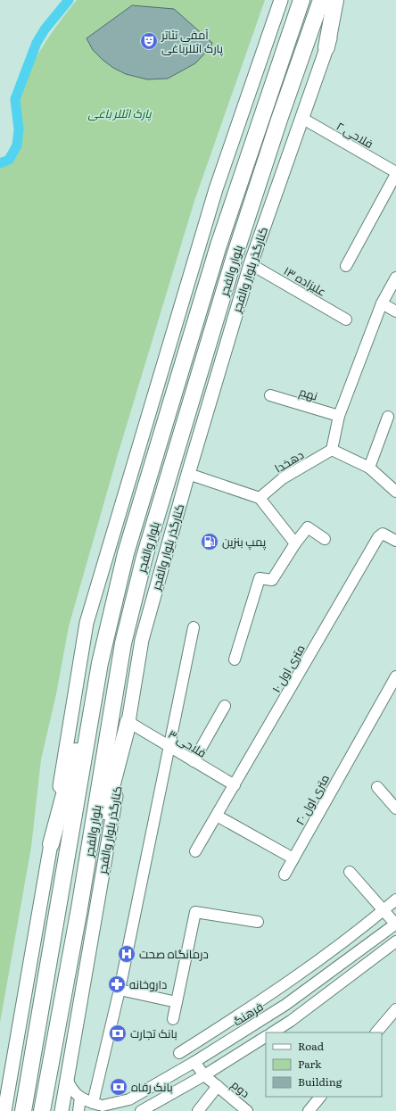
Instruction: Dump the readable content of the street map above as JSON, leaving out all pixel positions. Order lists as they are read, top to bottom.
{
  "streets": {
    "highway": ["بلوار والفجر"],
    "main road": ["کنارگذر بلوار والفجر"],
    "street": [
      "فلاحی ۲",
      "۱۳ علیزاده",
      "نهم",
      "دهخدا",
      "۱۰ متری اول",
      "فلاحی ۳",
      "۲۰ متری اول",
      "فرهنگ",
      "دوم"
    ]
  },
  "crossings": [
    ["فلاحی ۲", "کنارگذر بلوار والفجر"],
    ["کنارگذر بلوار والفجر", "۱۳ علیزاده"],
    ["کنارگذر بلوار والفجر", "فلاحی ۳"],
    ["۱۰ متری اول", "فلاحی ۳"],
    ["فرهنگ", "دوم"]
  ],
  "parks": ["پارک ائللر باغی"],
  "places": {
    "theatre": ["آمفی تئاتر پارک ائللرباغی"],
    "fuel station": ["پمپ بنزین"],
    "hospital": ["درمانگاه صحت"],
    "pharmacy": ["داروخانه"],
    "bank": ["بانک تجارت", "بانک رفاه"]
  },
  "legend": ["Road", "Park", "Building"]
}
